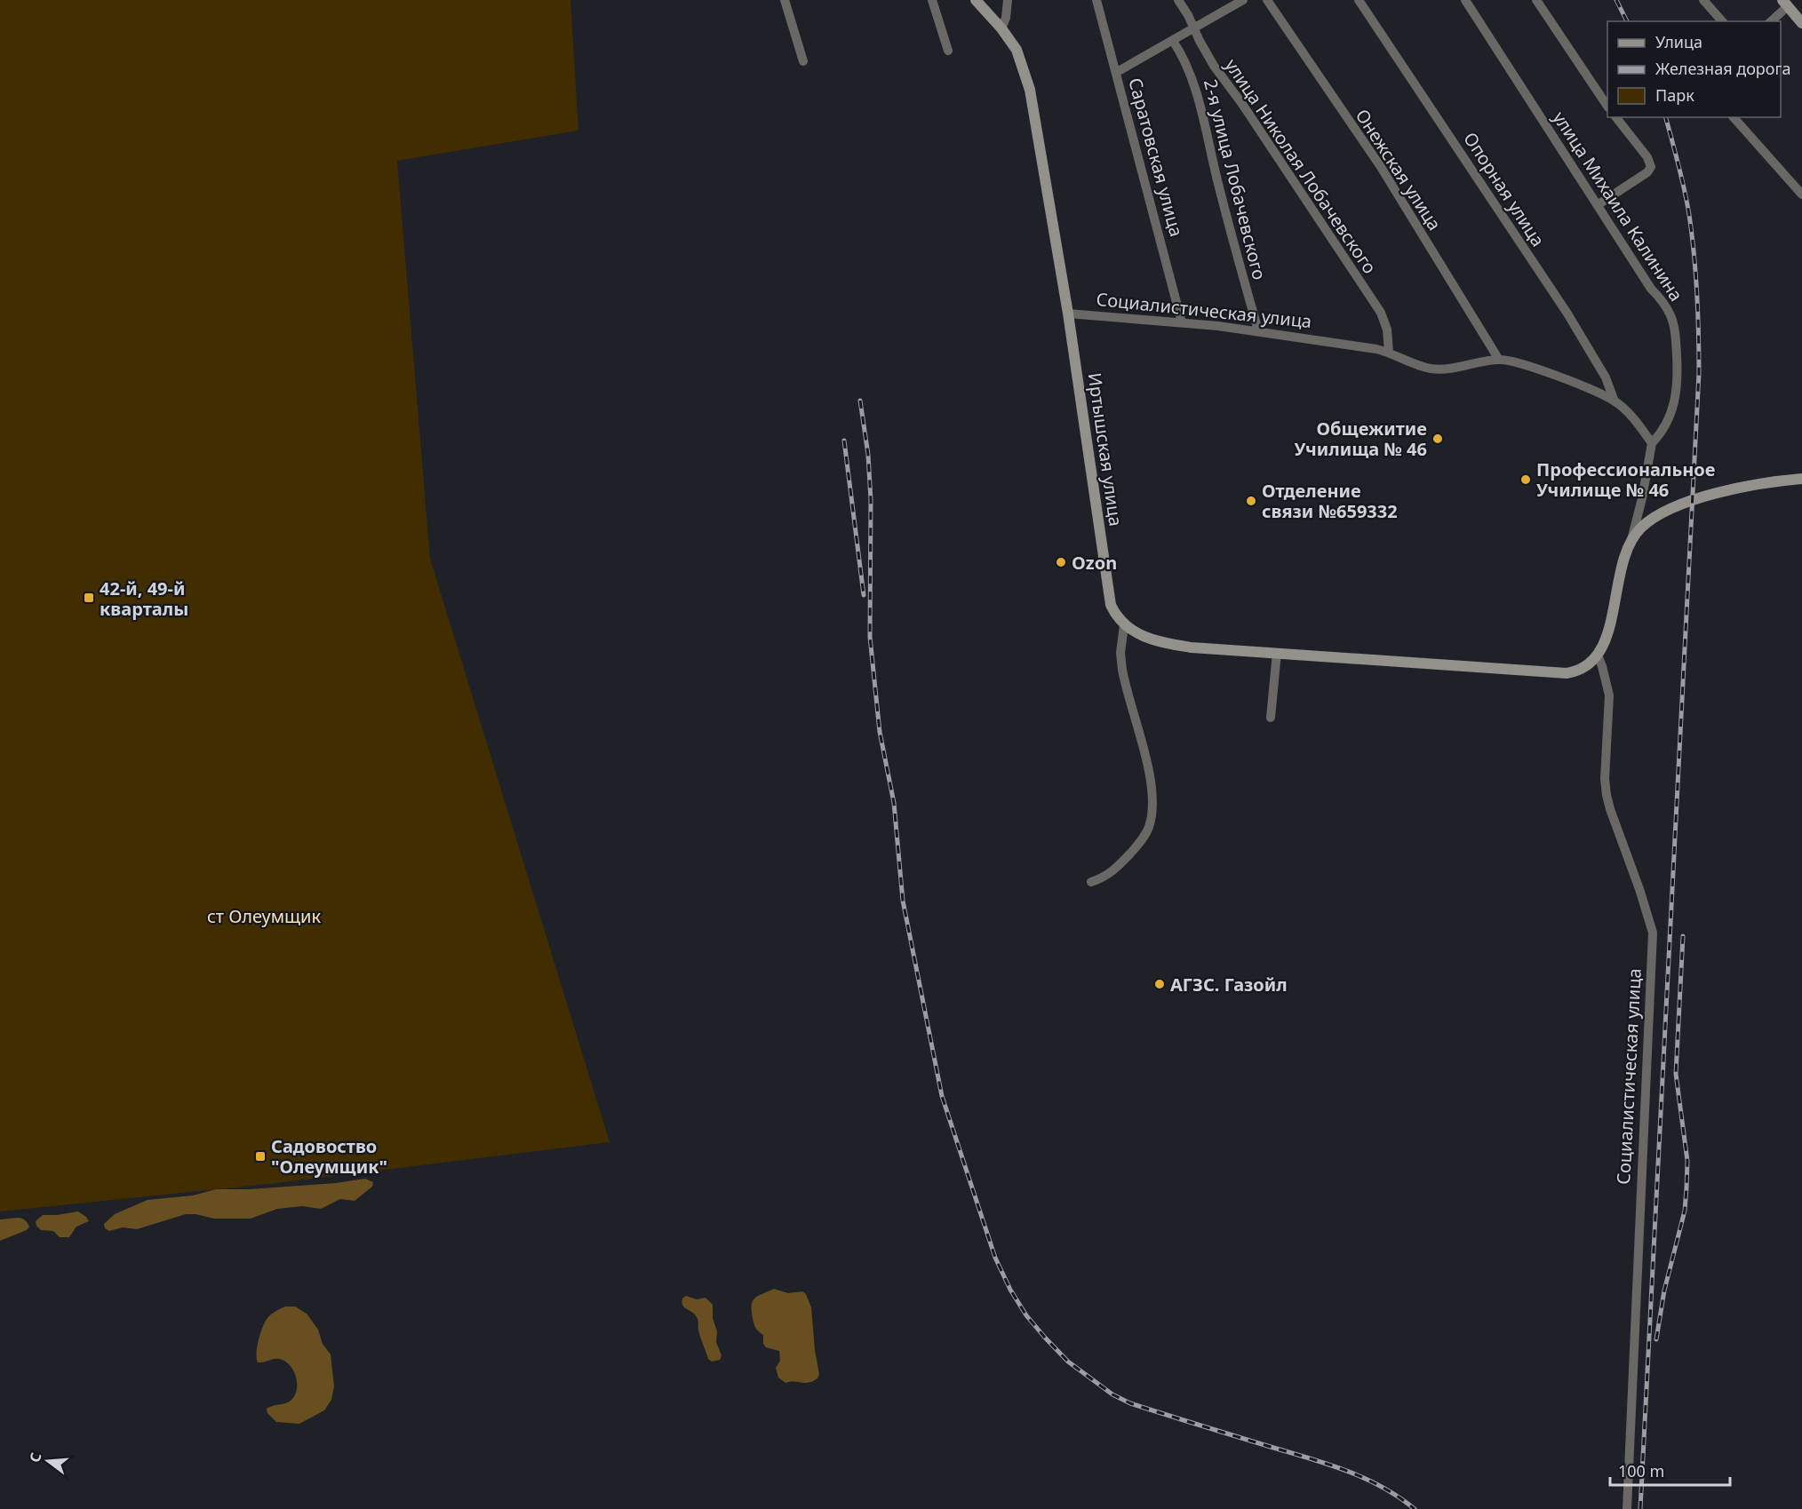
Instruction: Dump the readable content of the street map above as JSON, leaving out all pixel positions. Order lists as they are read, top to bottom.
{
  "streets": {
    "main road": ["Иртышская улица"],
    "street": [
      "Саратовская улица",
      "улица Николая Лобачевского",
      "Онежская улица",
      "2-я улица Лобачевского",
      "Опорная улица",
      "улица Михаила Калинина",
      "Социалистическая улица"
    ]
  },
  "crossings": [
    ["Саратовская улица", "Социалистическая улица"],
    ["улица Николая Лобачевского", "Социалистическая улица"],
    ["Онежская улица", "Социалистическая улица"],
    ["2-я улица Лобачевского", "Социалистическая улица"],
    ["Опорная улица", "Социалистическая улица"],
    ["улица Михаила Калинина", "Социалистическая улица"],
    ["Социалистическая улица", "Иртышская улица"]
  ],
  "parks": ["ст Олеумщик"],
  "places": {
    "other": [
      "Общежитие Училища № 46",
      "Профессиональное Училище № 46",
      "Отделение связи №659332",
      "Ozon",
      "АГЗС. Газойл"
    ],
    "transit": ["42-й, 49-й кварталы", "Садовоство \"Олеумщик\""]
  },
  "legend": ["Улица", "Железная дорога", "Парк"],
  "scale_bar": "100 m",
  "north": "left"
}
